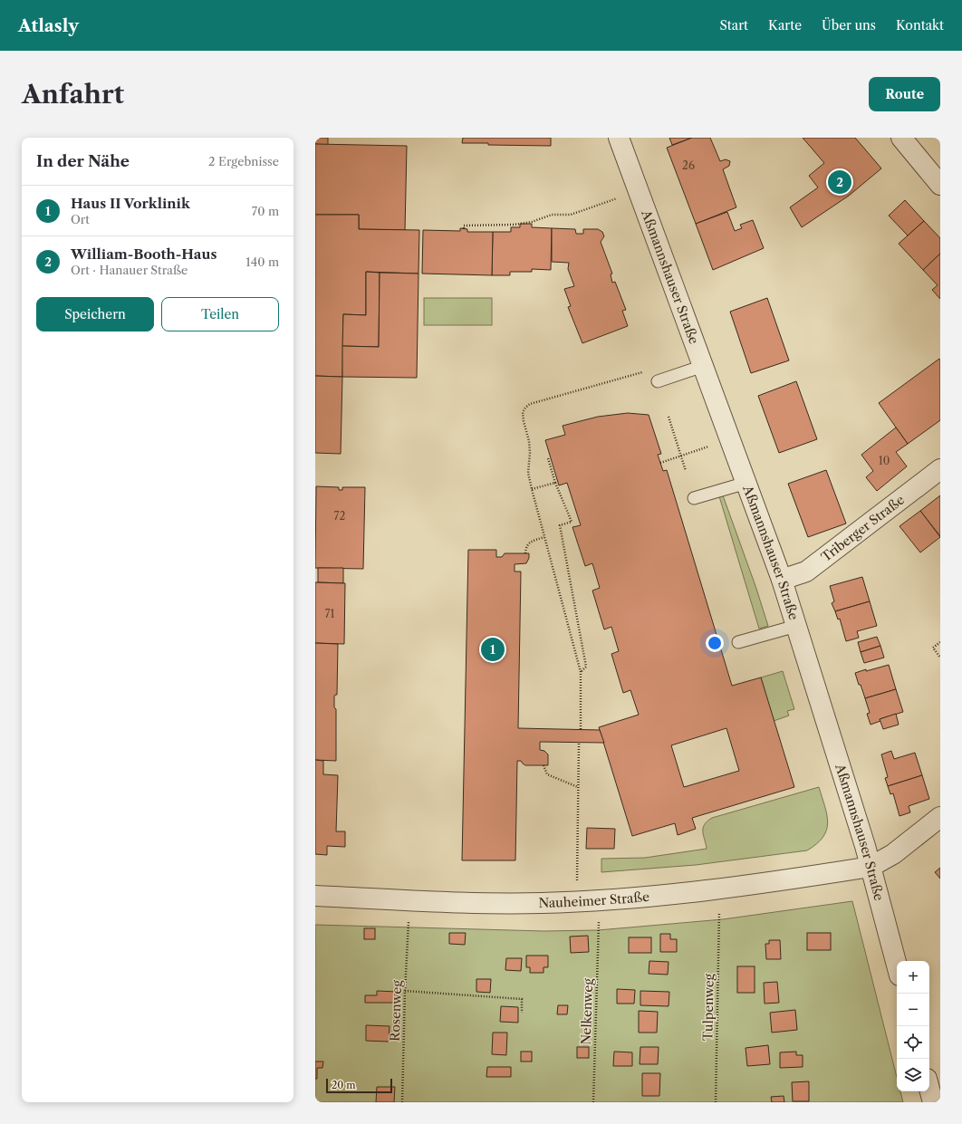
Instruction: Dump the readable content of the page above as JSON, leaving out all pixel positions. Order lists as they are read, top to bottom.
{
  "streets": {
    "street": ["Aßmannshauser Straße", "Triberger Straße", "Nauheimer Straße"],
    "path": ["Tulpenweg", "Rosenweg", "Nelkenweg"]
  },
  "crossings": [
    ["Aßmannshauser Straße", "Triberger Straße"],
    ["Aßmannshauser Straße", "Nauheimer Straße"]
  ],
  "house_numbers": [
    "26",
    "10",
    "72",
    "71"
  ],
  "scale_bar": "20 m",
  "page": {
    "header": "Atlasly",
    "nav": [
      "Start",
      "Karte",
      "Über uns",
      "Kontakt"
    ],
    "buttons": [
      "Route",
      ["Speichern", "Teilen"]
    ],
    "title": "Anfahrt",
    "heading": ["In der Nähe", "2 Ergebnisse"],
    "pins": ["2", "1"],
    "list": [
      {
        "mark": "1",
        "name": "Haus II Vorklinik",
        "note": "Ort",
        "value": "70 m"
      },
      {
        "mark": "2",
        "name": "William-Booth-Haus",
        "note": "Ort · Hanauer Straße",
        "value": "140 m"
      }
    ],
    "map_buttons": ["+", "−"],
    "scale": "20 m"
  }
}
